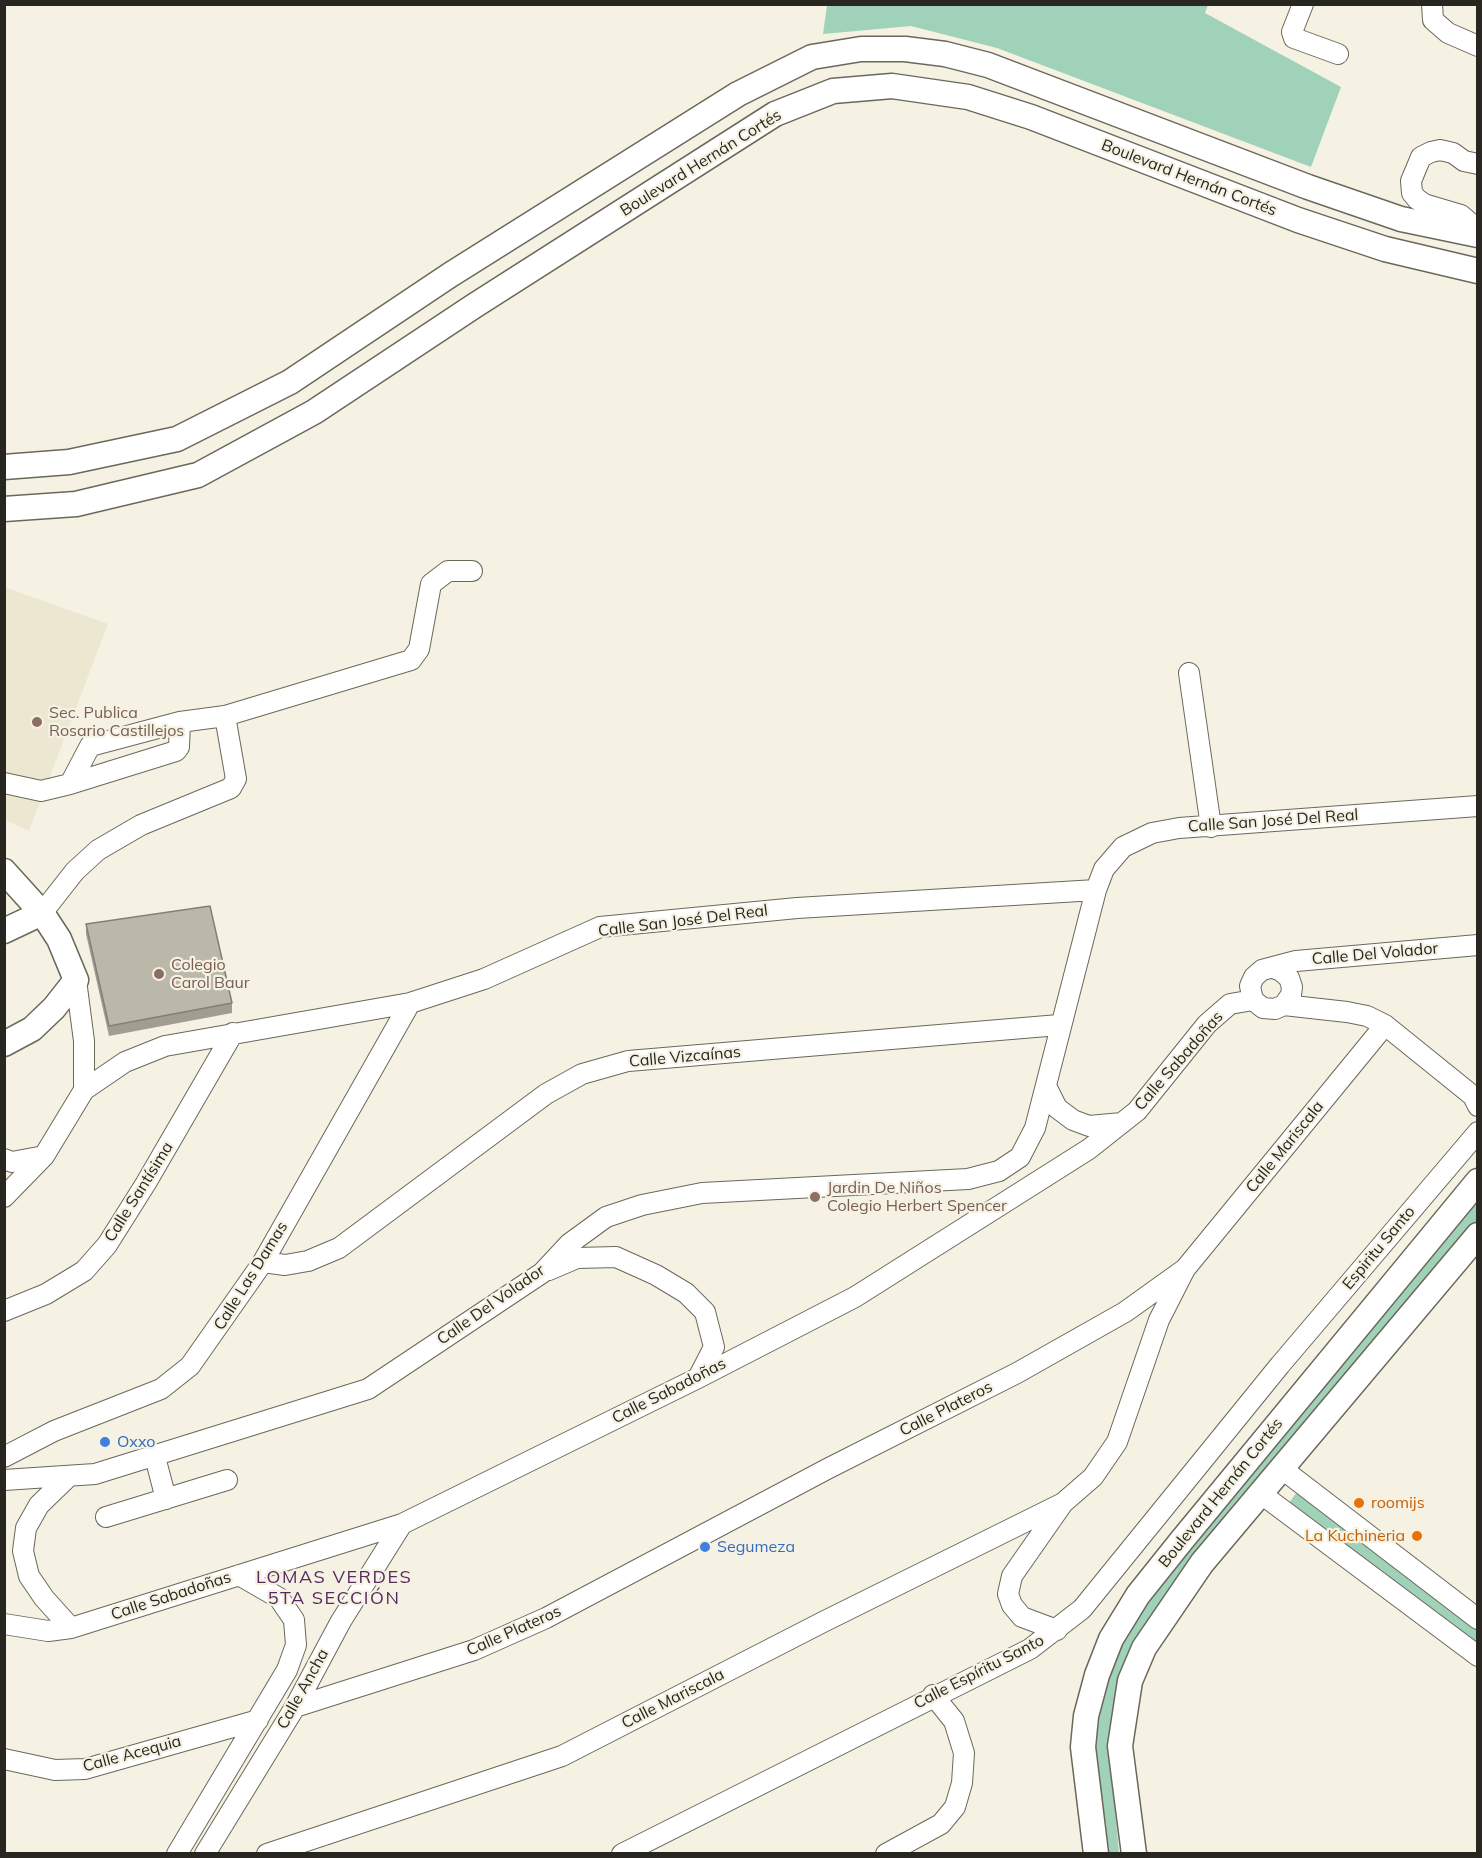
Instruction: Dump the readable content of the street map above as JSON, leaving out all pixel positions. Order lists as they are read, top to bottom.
{
  "streets": {
    "main road": ["Boulevard Hernán Cortés"],
    "street": [
      "Calle San José Del Real",
      "Calle Del Volador",
      "Calle Vizcaínas",
      "Calle Sabadoñas",
      "Calle Mariscala",
      "Calle Santísima",
      "Espiritu Santo",
      "Calle Las Damas",
      "Calle Plateros",
      "Calle Espíritu Santo",
      "Calle Ancha",
      "Calle Acequia"
    ]
  },
  "crossings": [
    ["Calle San José Del Real", "Calle Del Volador"],
    ["Calle San José Del Real", "Calle Vizcaínas"],
    ["Calle San José Del Real", "Calle Santísima"],
    ["Calle San José Del Real", "Calle Las Damas"],
    ["Calle Del Volador", "Calle Vizcaínas"],
    ["Calle Del Volador", "Calle Sabadoñas"],
    ["Calle Vizcaínas", "Calle Las Damas"],
    ["Calle Sabadoñas", "Calle Ancha"],
    ["Calle Mariscala", "Calle Plateros"],
    ["Espiritu Santo", "Calle Espíritu Santo"],
    ["Calle Plateros", "Calle Ancha"],
    ["Calle Ancha", "Calle Acequia"]
  ],
  "districts": ["LOMAS VERDES 5TA SECCIÓN"],
  "places": [
    "Sec. Publica Rosario Castillejos",
    "Colegio Carol Baur",
    "Jardin De Niños Colegio Herbert Spencer",
    "Oxxo",
    "roomijs",
    "La Kuchineria",
    "Segumeza"
  ]
}
